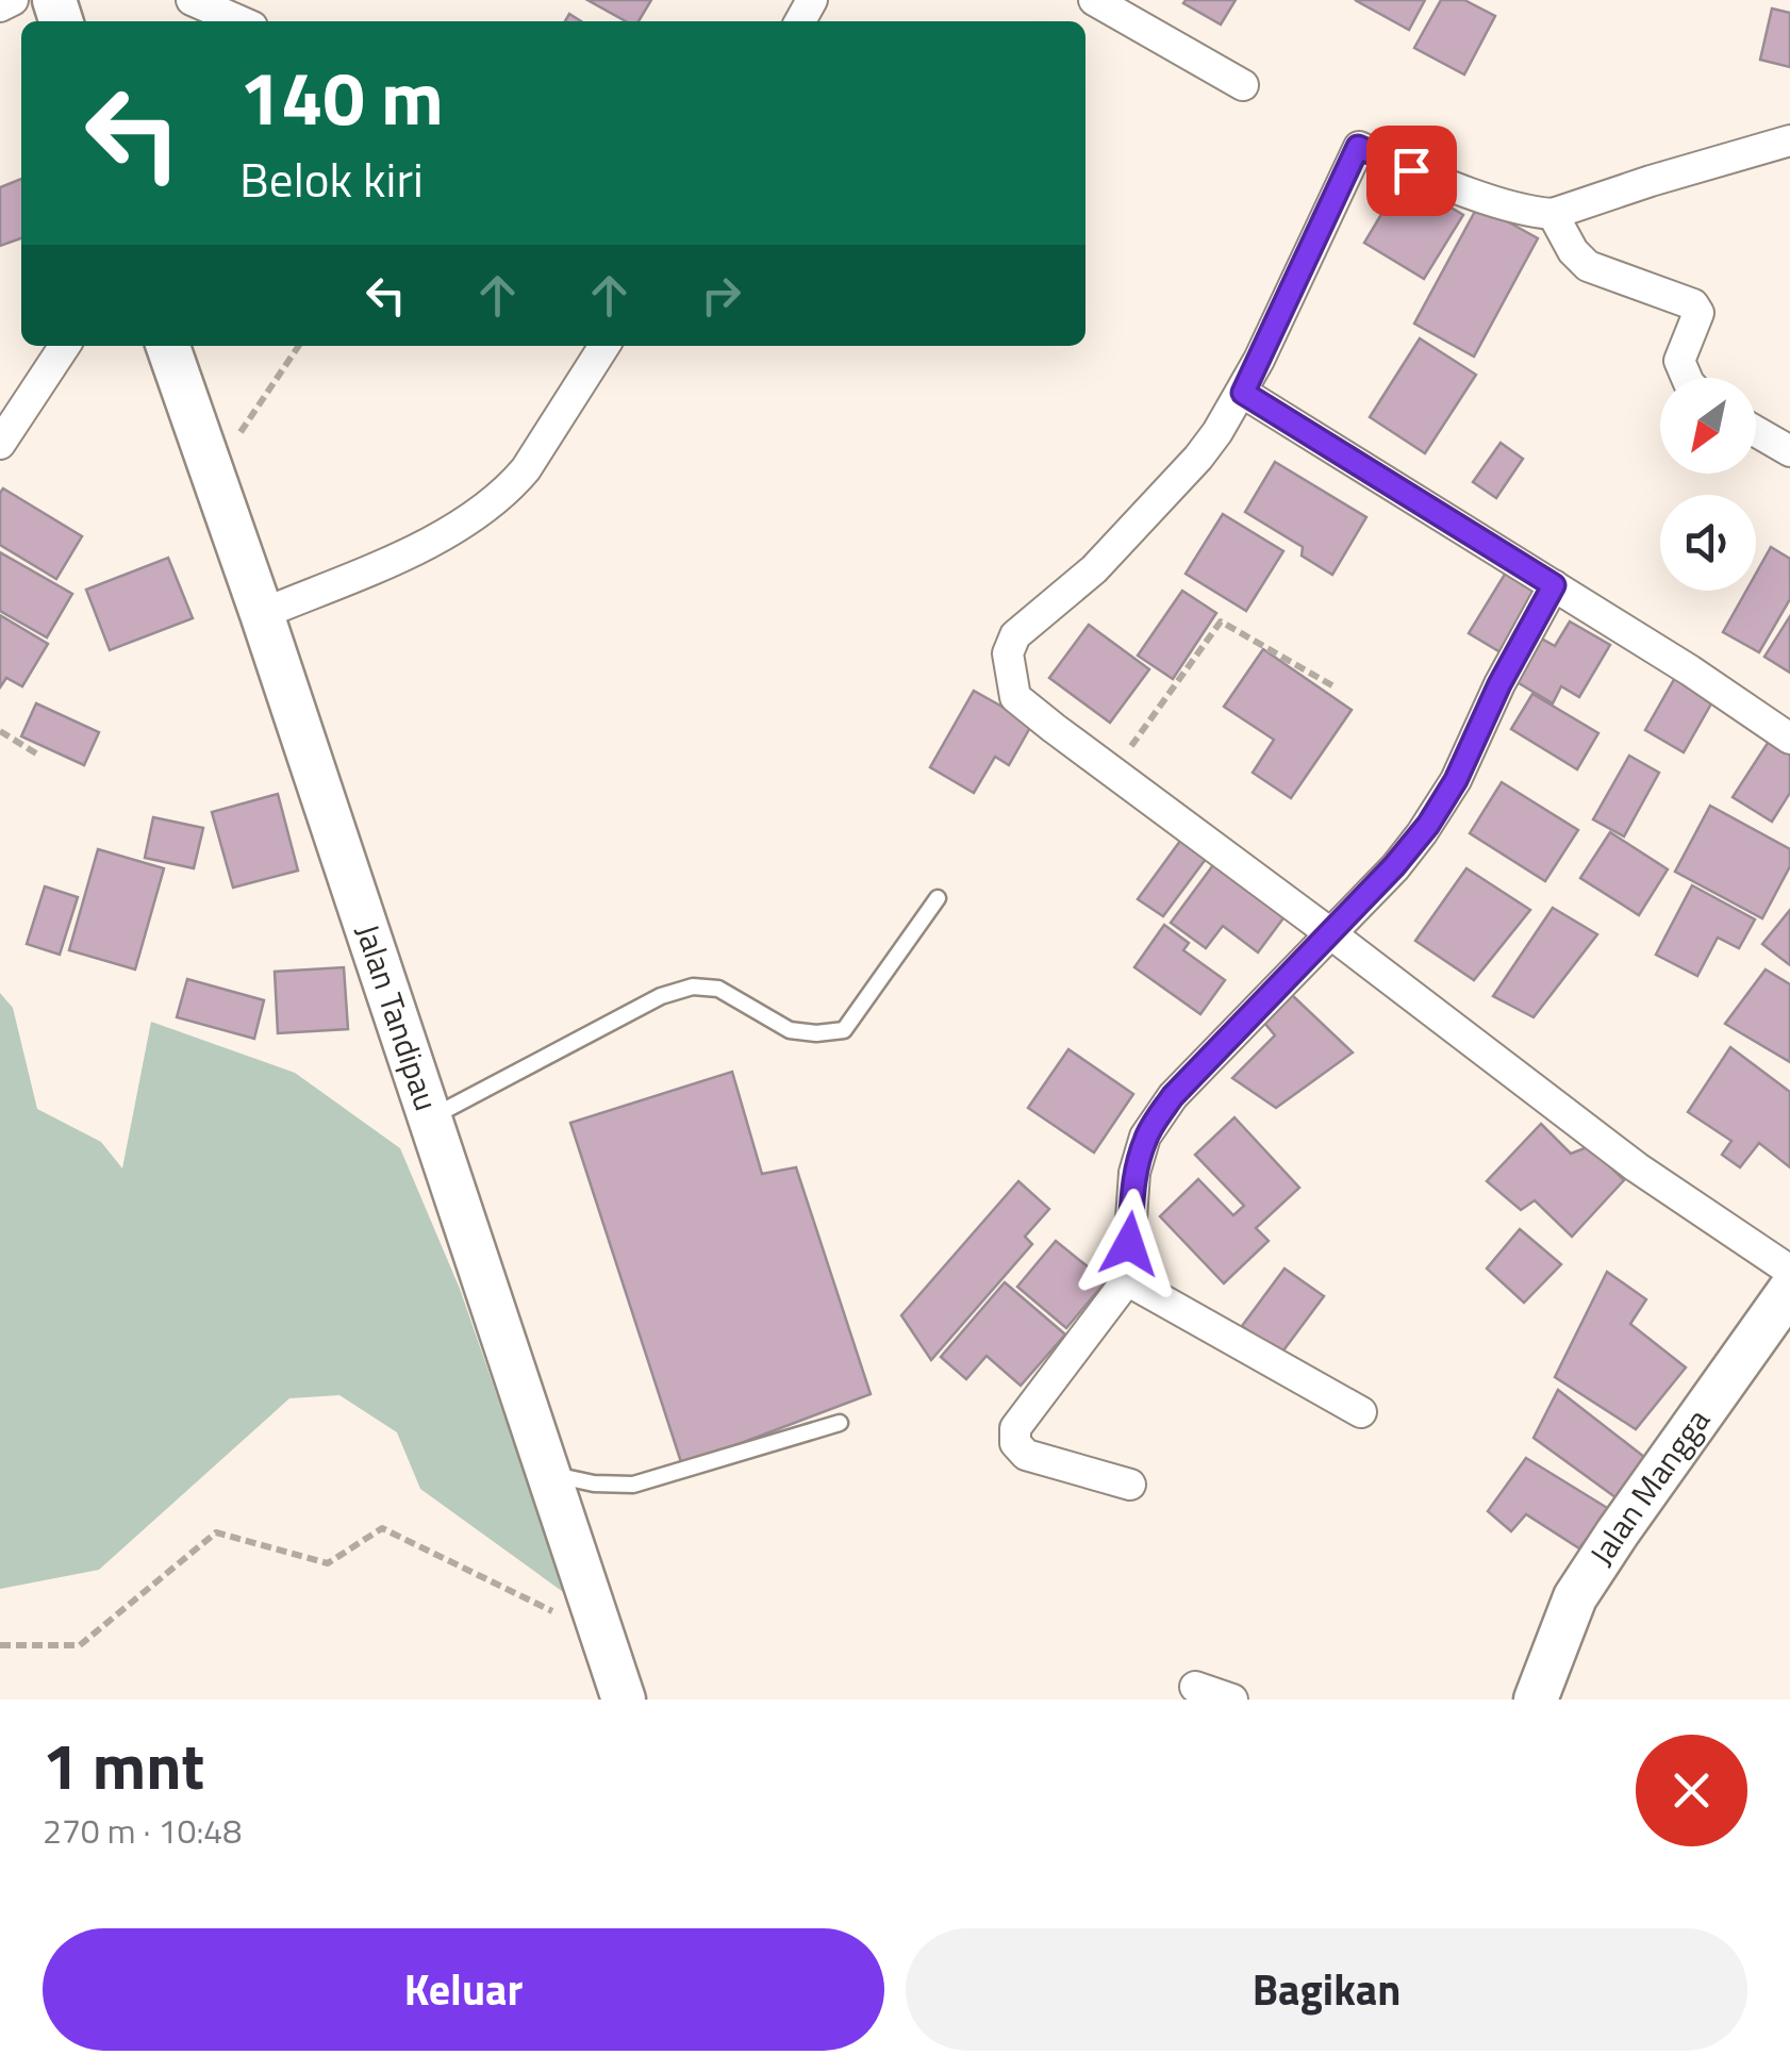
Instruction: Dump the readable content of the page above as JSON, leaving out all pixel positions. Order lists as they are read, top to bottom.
{
  "streets": {
    "street": ["Jalan Tandipau", "Jalan Mangga"]
  },
  "north": "bottom left",
  "page": {
    "turn": ["140 m", "Belok kiri"],
    "heading": ["1 mnt", "270 m · 10:48"],
    "buttons": ["Keluar", "Bagikan"]
  }
}
